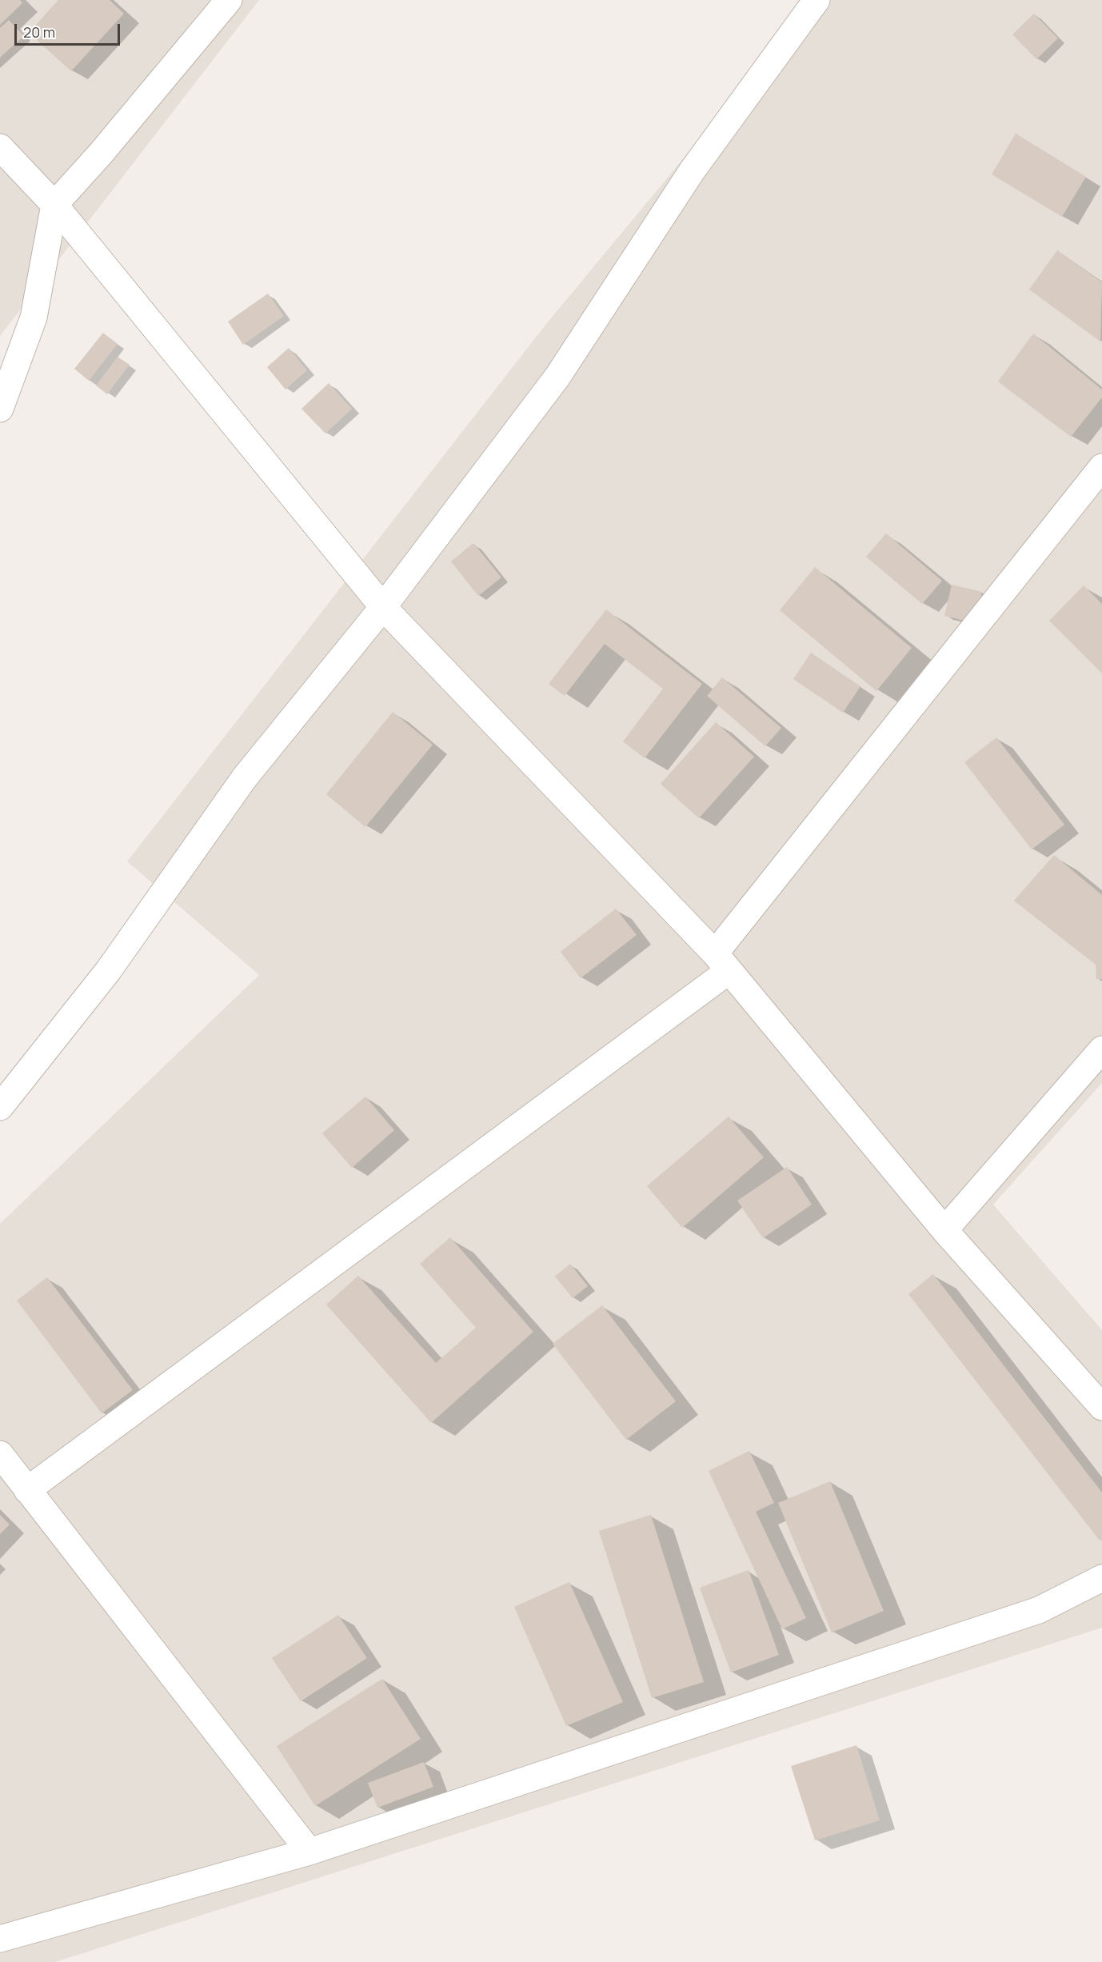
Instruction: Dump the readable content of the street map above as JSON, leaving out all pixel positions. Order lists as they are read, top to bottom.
{
  "scale_bar": "20 m"
}
